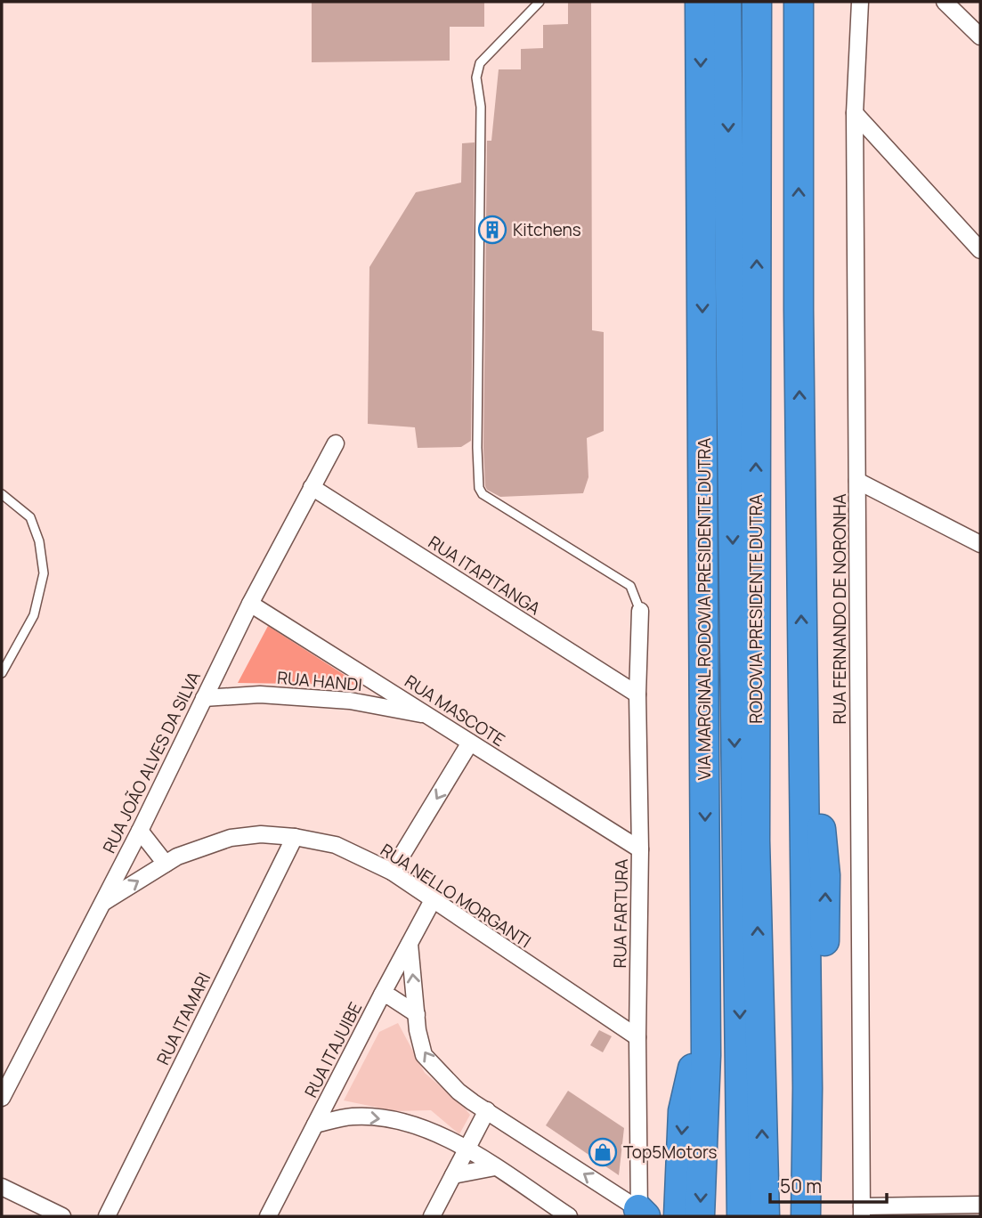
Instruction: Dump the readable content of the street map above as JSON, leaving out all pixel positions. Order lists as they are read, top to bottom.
{
  "streets": {
    "highway": ["VIA MARGINAL RODOVIA PRESIDENTE DUTRA", "RODOVIA PRESIDENTE DUTRA"],
    "street": [
      "RUA ITAPITANGA",
      "RUA FERNANDO DE NORONHA",
      "RUA HANDI",
      "RUA MASCOTE",
      "RUA JOÃO ALVES DA SILVA",
      "RUA NELLO MORGANTI",
      "RUA FARTURA",
      "RUA ITAMARI",
      "RUA ITAJUIBE"
    ]
  },
  "crossings": [
    ["RUA ITAPITANGA", "RUA JOÃO ALVES DA SILVA"],
    ["RUA ITAPITANGA", "RUA FARTURA"],
    ["RUA HANDI", "RUA MASCOTE"],
    ["RUA HANDI", "RUA JOÃO ALVES DA SILVA"],
    ["RUA MASCOTE", "RUA JOÃO ALVES DA SILVA"],
    ["RUA MASCOTE", "RUA FARTURA"],
    ["RUA JOÃO ALVES DA SILVA", "RUA NELLO MORGANTI"],
    ["RUA NELLO MORGANTI", "RUA FARTURA"],
    ["RUA NELLO MORGANTI", "RUA ITAMARI"],
    ["RUA NELLO MORGANTI", "RUA ITAJUIBE"]
  ],
  "places": {
    "building": ["Kitchens"],
    "shop": ["Top5Motors"]
  },
  "scale_bar": "50 m"
}
